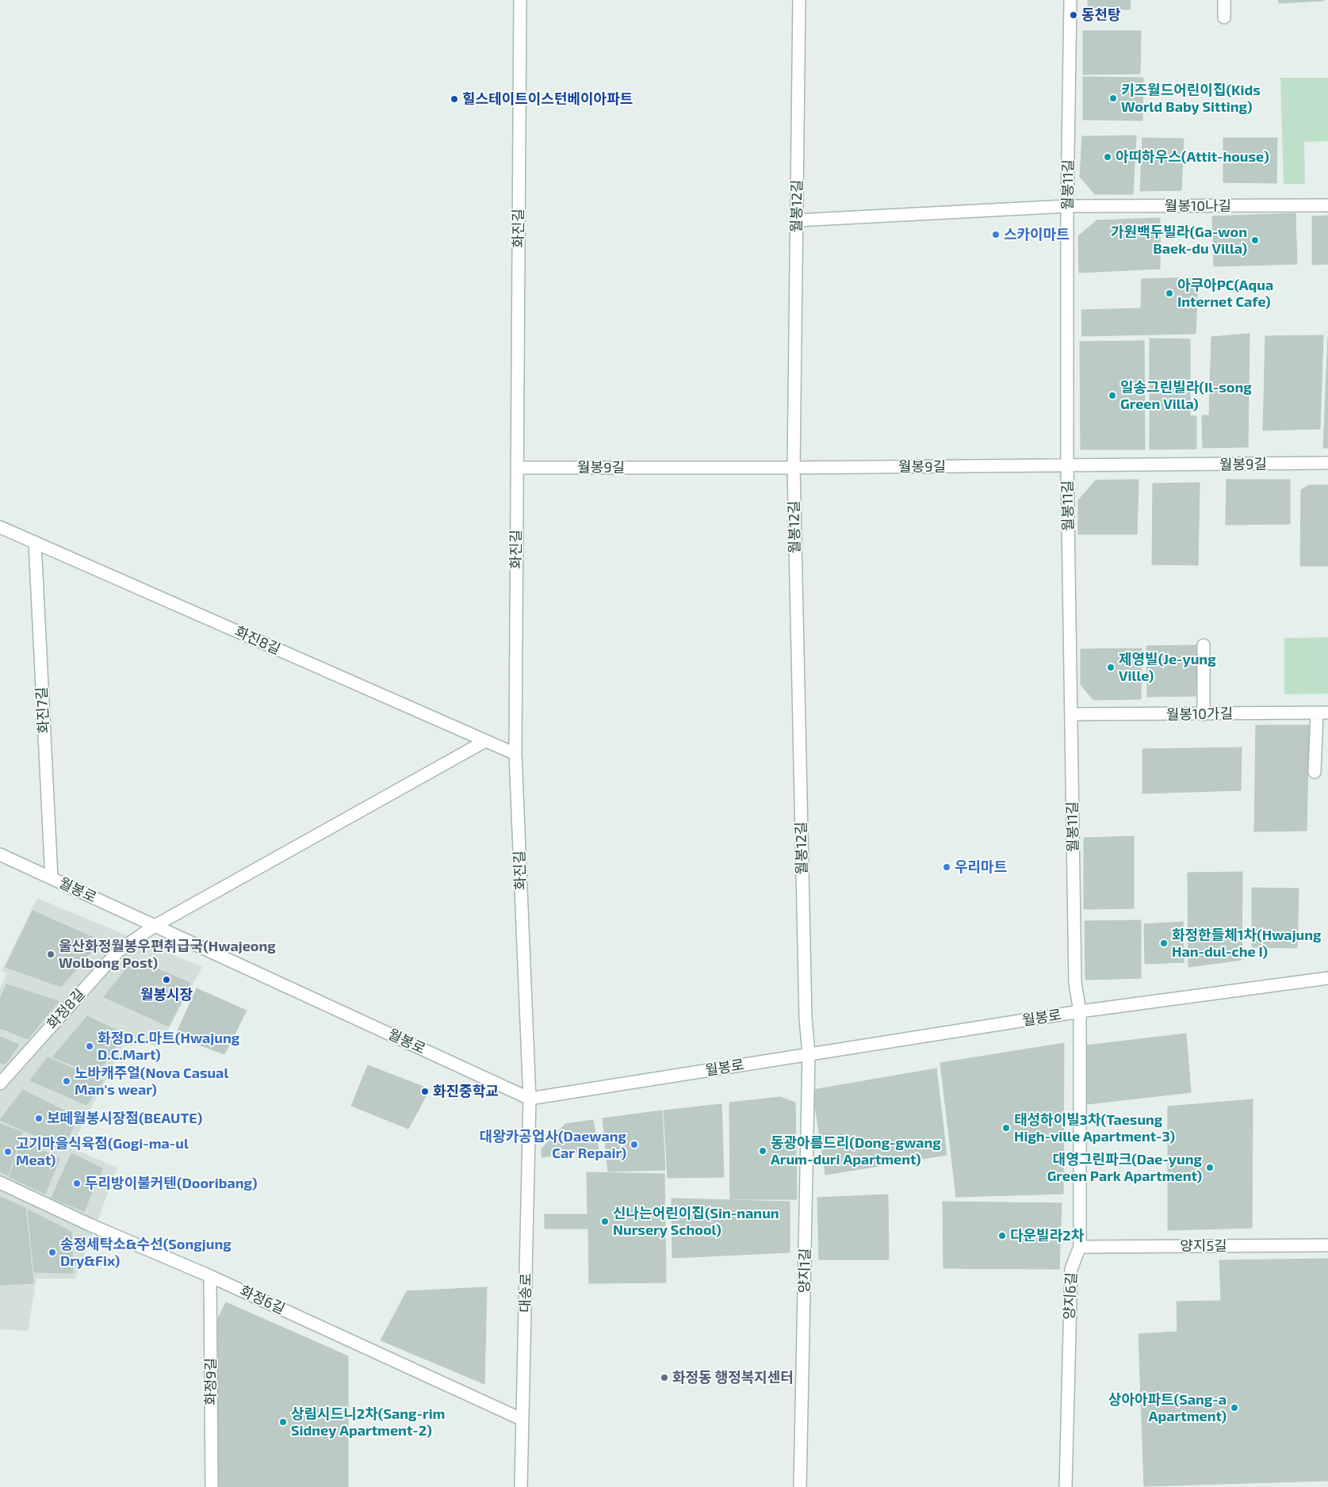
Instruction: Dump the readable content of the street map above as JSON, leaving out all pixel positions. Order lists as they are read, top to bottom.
{
  "streets": {
    "street": [
      "월봉11길",
      "월봉12길",
      "월봉10나길",
      "화진길",
      "월봉9길",
      "화진8길",
      "화진7길",
      "월봉10가길",
      "월봉로",
      "화정8길",
      "양지5길",
      "양지1길",
      "대송로",
      "양지6길",
      "화정6길",
      "화정9길"
    ]
  },
  "crossings": [
    ["월봉11길", "월봉10나길"],
    ["월봉11길", "월봉9길"],
    ["월봉11길", "월봉10가길"],
    ["월봉11길", "월봉로"],
    ["월봉11길", "양지6길"],
    ["월봉12길", "월봉10나길"],
    ["월봉12길", "월봉9길"],
    ["월봉12길", "월봉로"],
    ["월봉12길", "양지1길"],
    ["화진길", "월봉9길"],
    ["화진길", "화진8길"],
    ["화진길", "월봉로"],
    ["화진길", "대송로"],
    ["화진8길", "화진7길"],
    ["화진7길", "월봉로"],
    ["월봉로", "화정8길"],
    ["월봉로", "양지1길"],
    ["월봉로", "대송로"],
    ["월봉로", "양지6길"],
    ["양지5길", "양지6길"],
    ["대송로", "화정6길"],
    ["화정6길", "화정9길"]
  ],
  "places": [
    "동천탕",
    "키즈월드어린이집(Kids World Baby Sitting)",
    "힐스테이트이스턴베이아파트",
    "아띠하우스(Attit-house)",
    "스카이마트",
    "가원백두빌라(Ga-won Baek-du Villa)",
    "아쿠아PC(Aqua Internet Cafe)",
    "일송그린빌라(Il-song Green Villa)",
    "제영빌(Je-yung Ville)",
    "우리마트",
    "화정한들체1차(Hwajung Han-dul-che I)",
    "울산화정월봉우편취급국(Hwajeong Wolbong Post)",
    "월봉시장",
    "화정D.C.마트(Hwajung D.C.Mart)",
    "노바캐주얼(Nova Casual Man's wear)",
    "화진중학교",
    "보떼월봉시장점(BEAUTE)",
    "태성하이빌3차(Taesung High-ville Apartment-3)",
    "대왕카공업사(Daewang Car Repair)",
    "동광아름드리(Dong-gwang Arum-duri Apartment)",
    "고기마을식육점(Gogi-ma-ul Meat)",
    "대영그린파크(Dae-yung Green Park Apartment)",
    "두리방이불커텐(Dooribang)",
    "신나는어린이집(Sin-nanun Nursery School)",
    "다운빌라2차",
    "송정세탁소&수선(Songjung Dry&Fix)",
    "화정동 행정복지센터",
    "상아아파트(Sang-a Apartment)",
    "상림시드니2차(Sang-rim Sidney Apartment-2)"
  ]
}
